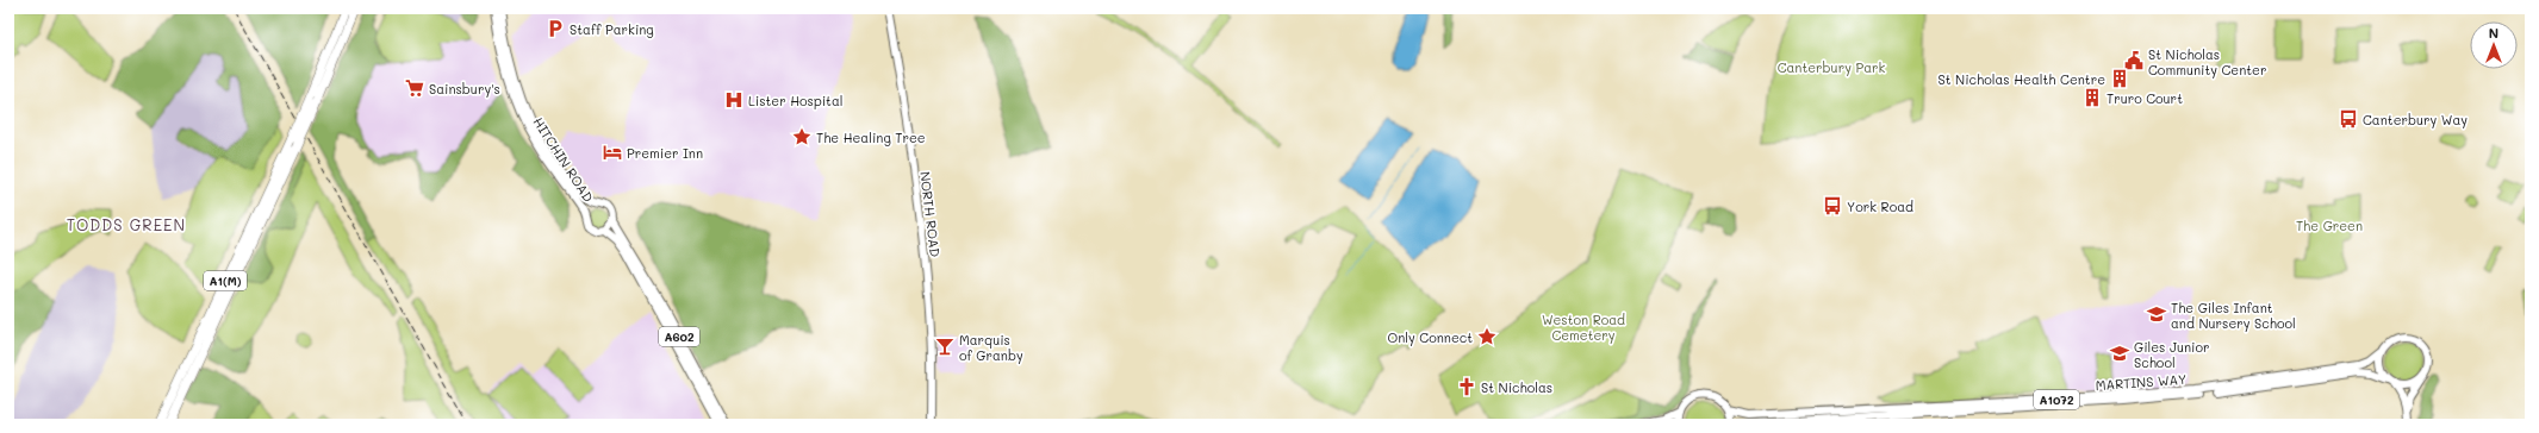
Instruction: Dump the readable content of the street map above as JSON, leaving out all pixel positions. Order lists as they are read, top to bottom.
{
  "streets": {
    "highway": ["A1(M)"],
    "main road": [
      "HITCHIN ROAD",
      "NORTH ROAD",
      "A602",
      "MARTINS WAY",
      "A1072"
    ]
  },
  "crossings": [
    ["HITCHIN ROAD", "A602"]
  ],
  "districts": ["TODDS GREEN"],
  "parks": ["Canterbury Park", "The Green", "Weston Road Cemetery"],
  "places": {
    "parking": ["Staff Parking"],
    "public building": ["St Nicholas Community Center"],
    "building": ["St Nicholas Health Centre", "Truro Court"],
    "supermarket": ["Sainsbury's"],
    "hospital": ["Lister Hospital"],
    "bus stop": ["Canterbury Way", "York Road"],
    "place": ["The Healing Tree", "Only Connect"],
    "hotel": ["Premier Inn"],
    "school or university": ["The Giles Infant and Nursery School", "Giles Junior School"],
    "bar": ["Marquis of Granby"],
    "church": ["St Nicholas"]
  },
  "north": "top"
}
